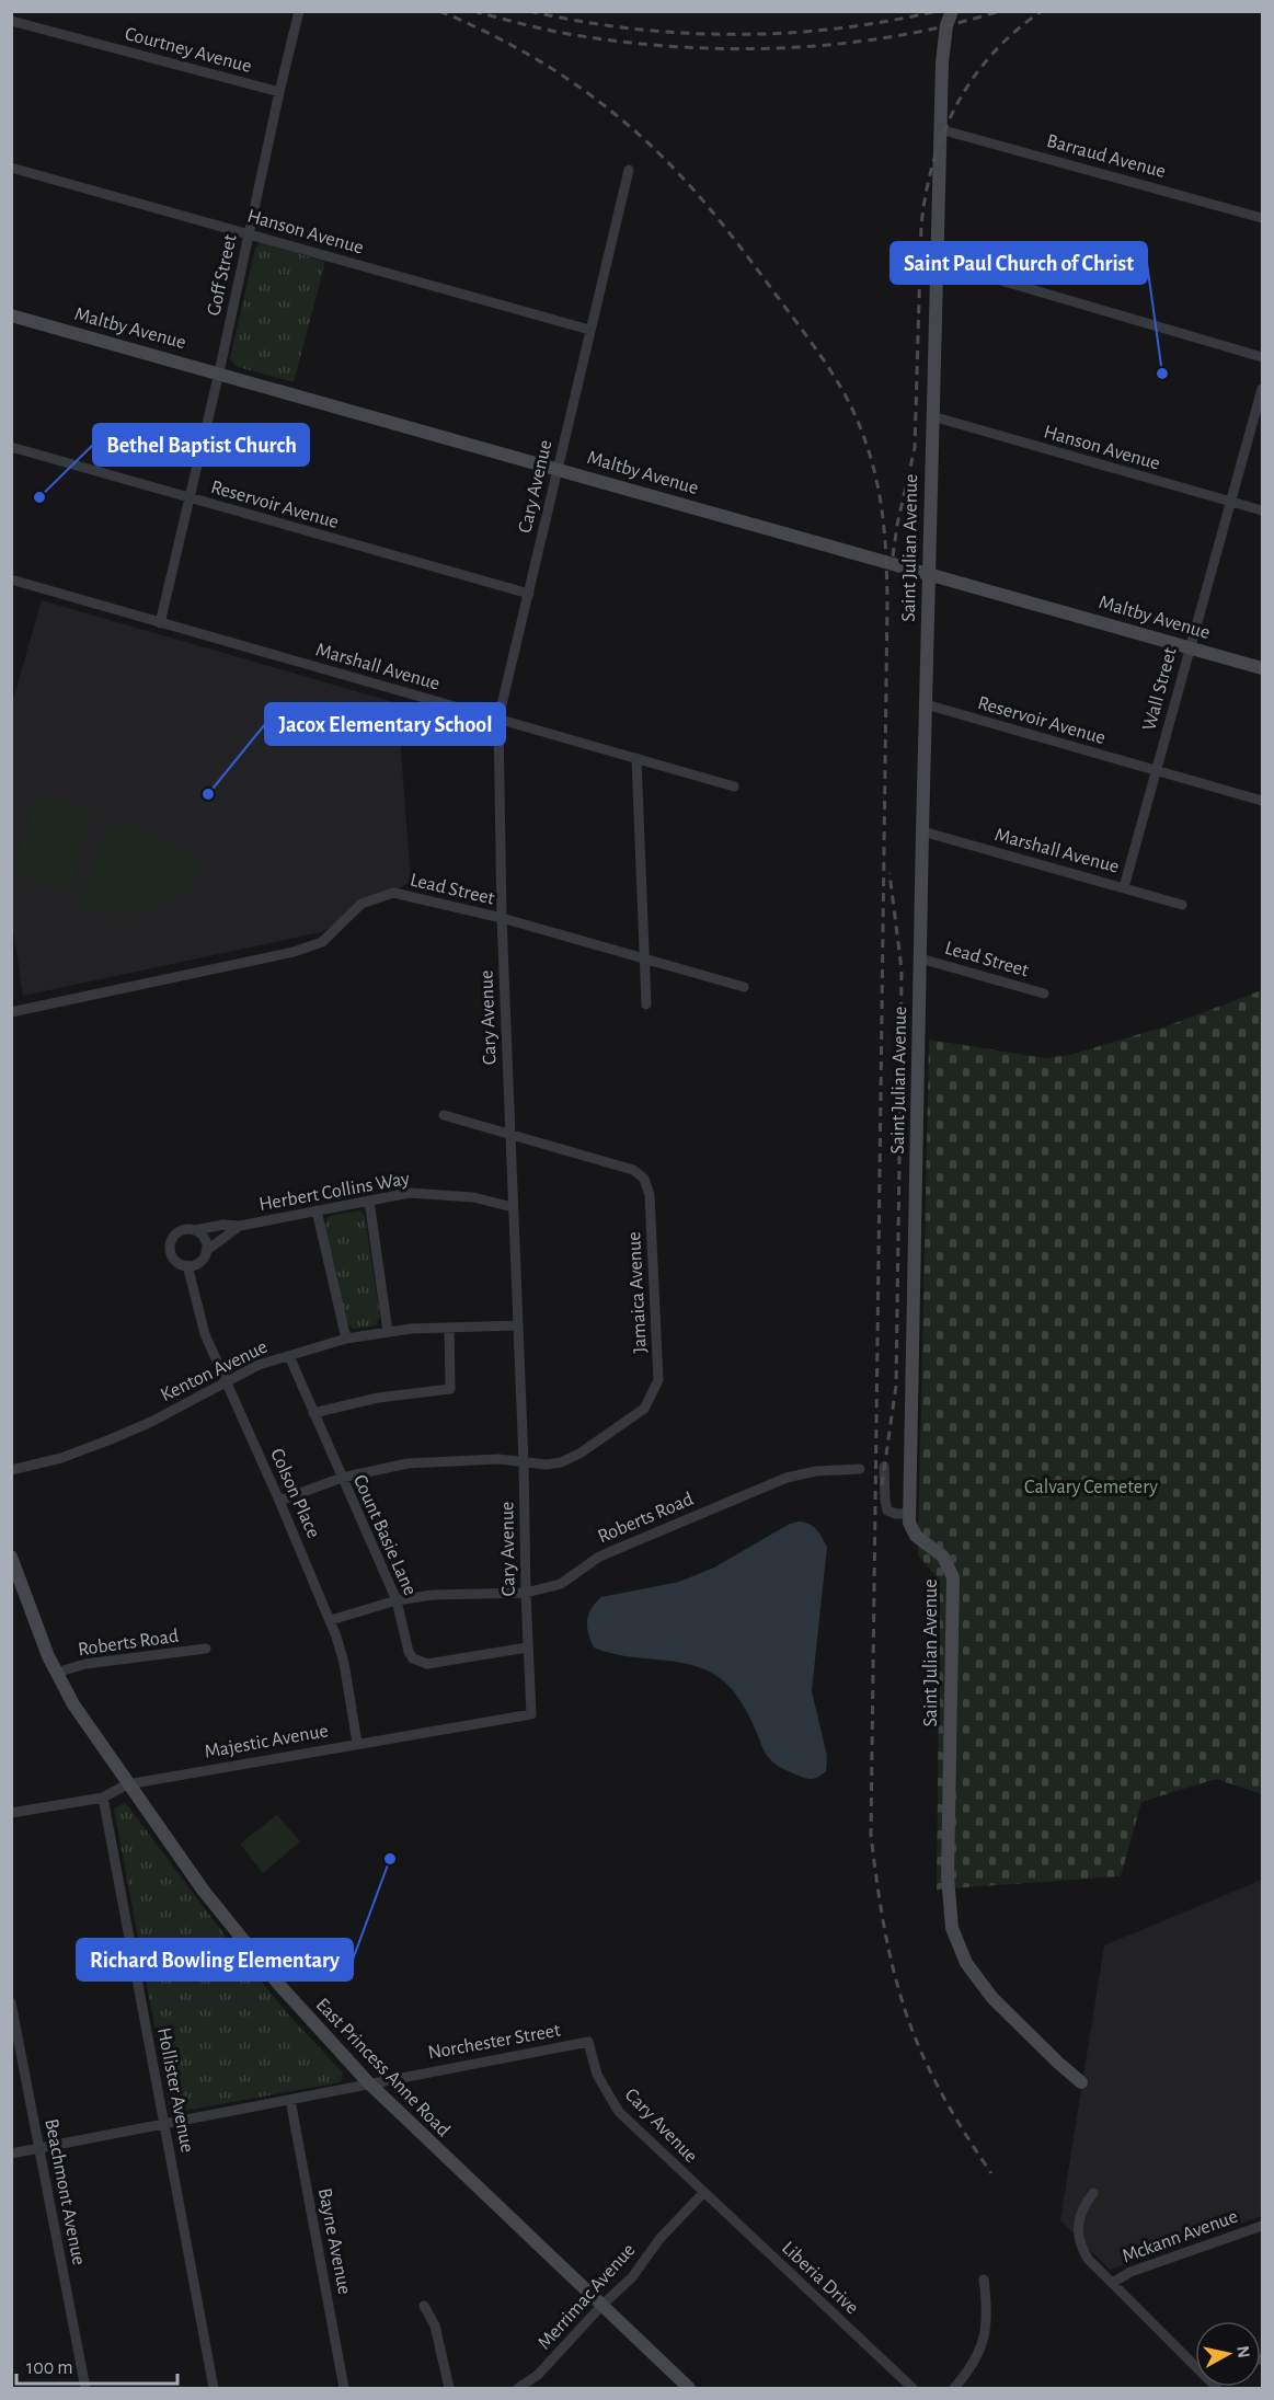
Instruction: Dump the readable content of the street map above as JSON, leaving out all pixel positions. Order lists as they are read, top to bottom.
{
  "streets": {
    "street": [
      "Courtney Avenue",
      "Barraud Avenue",
      "Hanson Avenue",
      "Goff Street",
      "Maltby Avenue",
      "Cary Avenue",
      "Reservoir Avenue",
      "Saint Julian Avenue",
      "Marshall Avenue",
      "Wall Street",
      "Lead Street",
      "Herbert Collins Way",
      "Jamaica Avenue",
      "Kenton Avenue",
      "Colson Place",
      "Roberts Road",
      "Count Basie Lane",
      "Majestic Avenue",
      "Norchester Street",
      "East Princess Anne Road",
      "Hollister Avenue",
      "Beachmont Avenue",
      "Mckann Avenue",
      "Bayne Avenue",
      "Liberia Drive",
      "Merrimac Avenue"
    ]
  },
  "crossings": [
    ["Courtney Avenue", "Goff Street"],
    ["Barraud Avenue", "Saint Julian Avenue"],
    ["Hanson Avenue", "Goff Street"],
    ["Hanson Avenue", "Cary Avenue"],
    ["Hanson Avenue", "Saint Julian Avenue"],
    ["Hanson Avenue", "Wall Street"],
    ["Goff Street", "Maltby Avenue"],
    ["Goff Street", "Reservoir Avenue"],
    ["Goff Street", "Marshall Avenue"],
    ["Maltby Avenue", "Cary Avenue"],
    ["Maltby Avenue", "Saint Julian Avenue"],
    ["Maltby Avenue", "Wall Street"],
    ["Cary Avenue", "Reservoir Avenue"],
    ["Cary Avenue", "Marshall Avenue"],
    ["Cary Avenue", "Lead Street"],
    ["Cary Avenue", "Herbert Collins Way"],
    ["Cary Avenue", "Jamaica Avenue"],
    ["Cary Avenue", "Kenton Avenue"],
    ["Cary Avenue", "Roberts Road"],
    ["Cary Avenue", "Count Basie Lane"],
    ["Cary Avenue", "Majestic Avenue"],
    ["Cary Avenue", "Norchester Street"],
    ["Cary Avenue", "Liberia Drive"],
    ["Cary Avenue", "Merrimac Avenue"],
    ["Reservoir Avenue", "Saint Julian Avenue"],
    ["Reservoir Avenue", "Wall Street"],
    ["Saint Julian Avenue", "Marshall Avenue"],
    ["Saint Julian Avenue", "Lead Street"],
    ["Marshall Avenue", "Wall Street"],
    ["Herbert Collins Way", "Kenton Avenue"],
    ["Herbert Collins Way", "Colson Place"],
    ["Kenton Avenue", "Colson Place"],
    ["Kenton Avenue", "Count Basie Lane"],
    ["Colson Place", "Roberts Road"],
    ["Colson Place", "Majestic Avenue"],
    ["Roberts Road", "Count Basie Lane"],
    ["Roberts Road", "East Princess Anne Road"],
    ["Majestic Avenue", "East Princess Anne Road"],
    ["Majestic Avenue", "Hollister Avenue"],
    ["Norchester Street", "East Princess Anne Road"],
    ["Norchester Street", "Hollister Avenue"],
    ["Norchester Street", "Beachmont Avenue"],
    ["Norchester Street", "Bayne Avenue"],
    ["East Princess Anne Road", "Merrimac Avenue"],
    ["Liberia Drive", "Merrimac Avenue"]
  ],
  "parks": ["Calvary Cemetery"],
  "places": [
    "Saint Paul Church of Christ",
    "Bethel Baptist Church",
    "Jacox Elementary School",
    "Richard Bowling Elementary"
  ],
  "scale_bar": "100 m",
  "north": "right"
}
